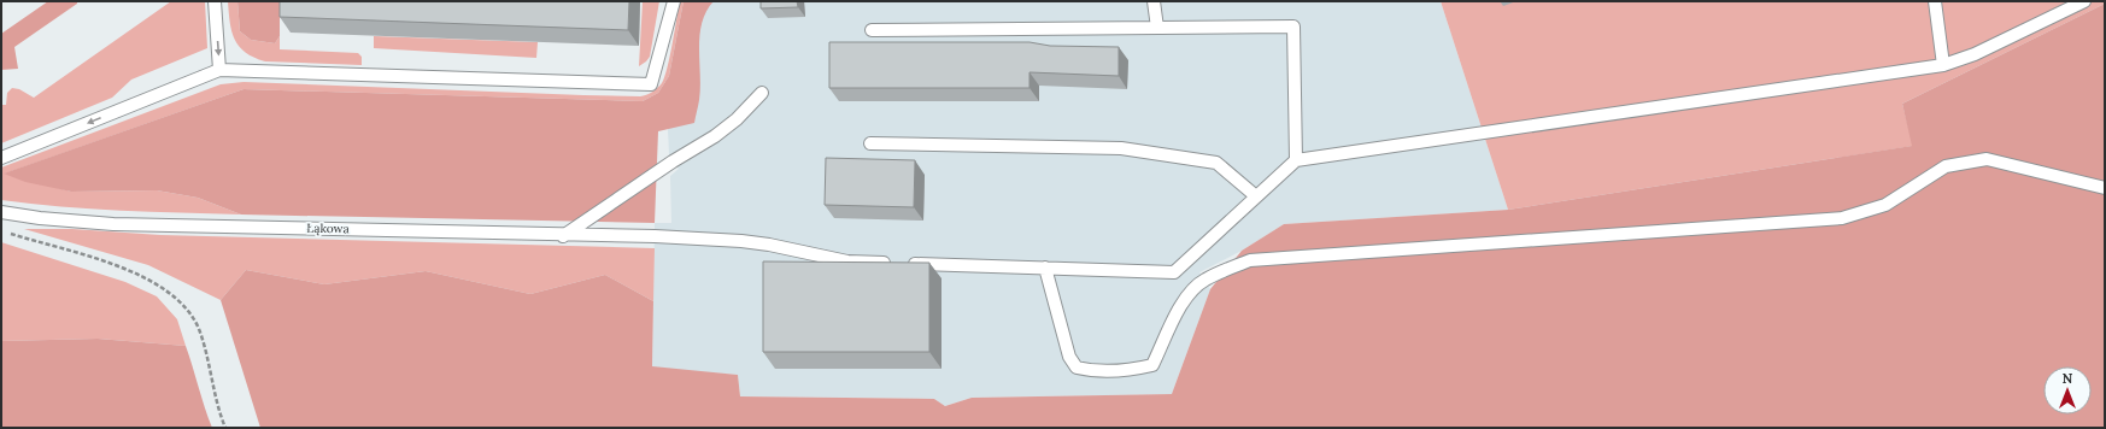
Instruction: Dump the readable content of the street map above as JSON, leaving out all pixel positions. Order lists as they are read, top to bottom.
{
  "streets": {
    "lane": ["Łąkowa"]
  },
  "north": "top"
}
